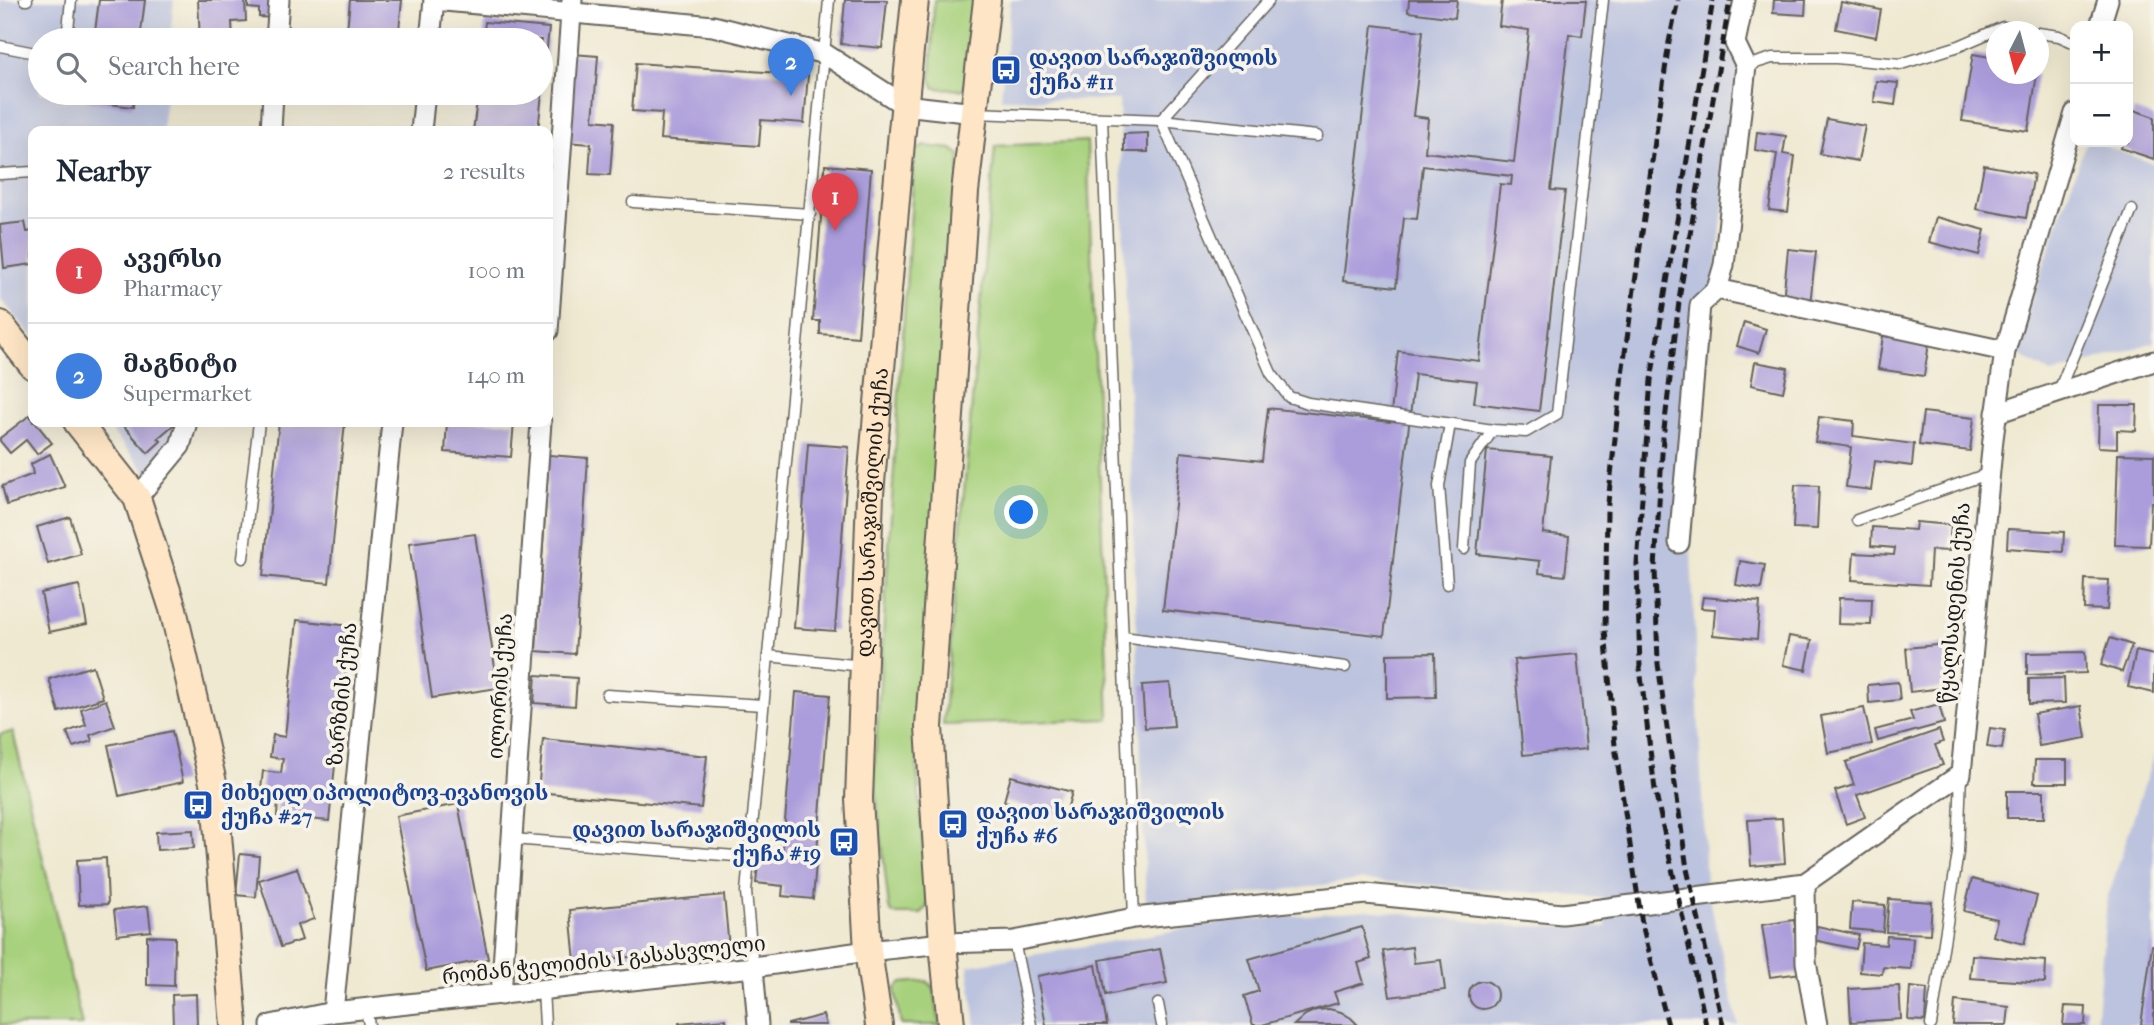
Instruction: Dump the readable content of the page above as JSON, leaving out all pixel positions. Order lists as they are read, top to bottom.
{
  "streets": {
    "main road": ["დავით სარაჯიშვილის ქუჩა"],
    "street": [
      "წყალსადენის ქუჩა",
      "ილორის ქუჩა",
      "ზარზმის ქუჩა",
      "რომან ჭელიძის I გასასვლელი"
    ]
  },
  "crossings": [
    ["დავით სარაჯიშვილის ქუჩა", "რომან ჭელიძის I გასასვლელი"],
    ["ილორის ქუჩა", "რომან ჭელიძის I გასასვლელი"],
    ["ზარზმის ქუჩა", "რომან ჭელიძის I გასასვლელი"]
  ],
  "places": {
    "bus stop": [
      "დავით სარაჯიშვილის ქუჩა #11",
      "მიხეილ იპოლიტოვ-ივანოვის ქუჩა #27",
      "დავით სარაჯიშვილის ქუჩა #6",
      "დავით სარაჯიშვილის ქუჩა #19"
    ]
  },
  "north": "bottom",
  "page": {
    "map_buttons": ["+", "−"],
    "search": "Search here",
    "pins": ["2", "1"],
    "heading": ["Nearby", "2 results"],
    "list": [
      {
        "mark": "1",
        "name": "ავერსი",
        "note": "Pharmacy",
        "value": "100 m"
      },
      {
        "mark": "2",
        "name": "მაგნიტი",
        "note": "Supermarket",
        "value": "140 m"
      }
    ]
  }
}
